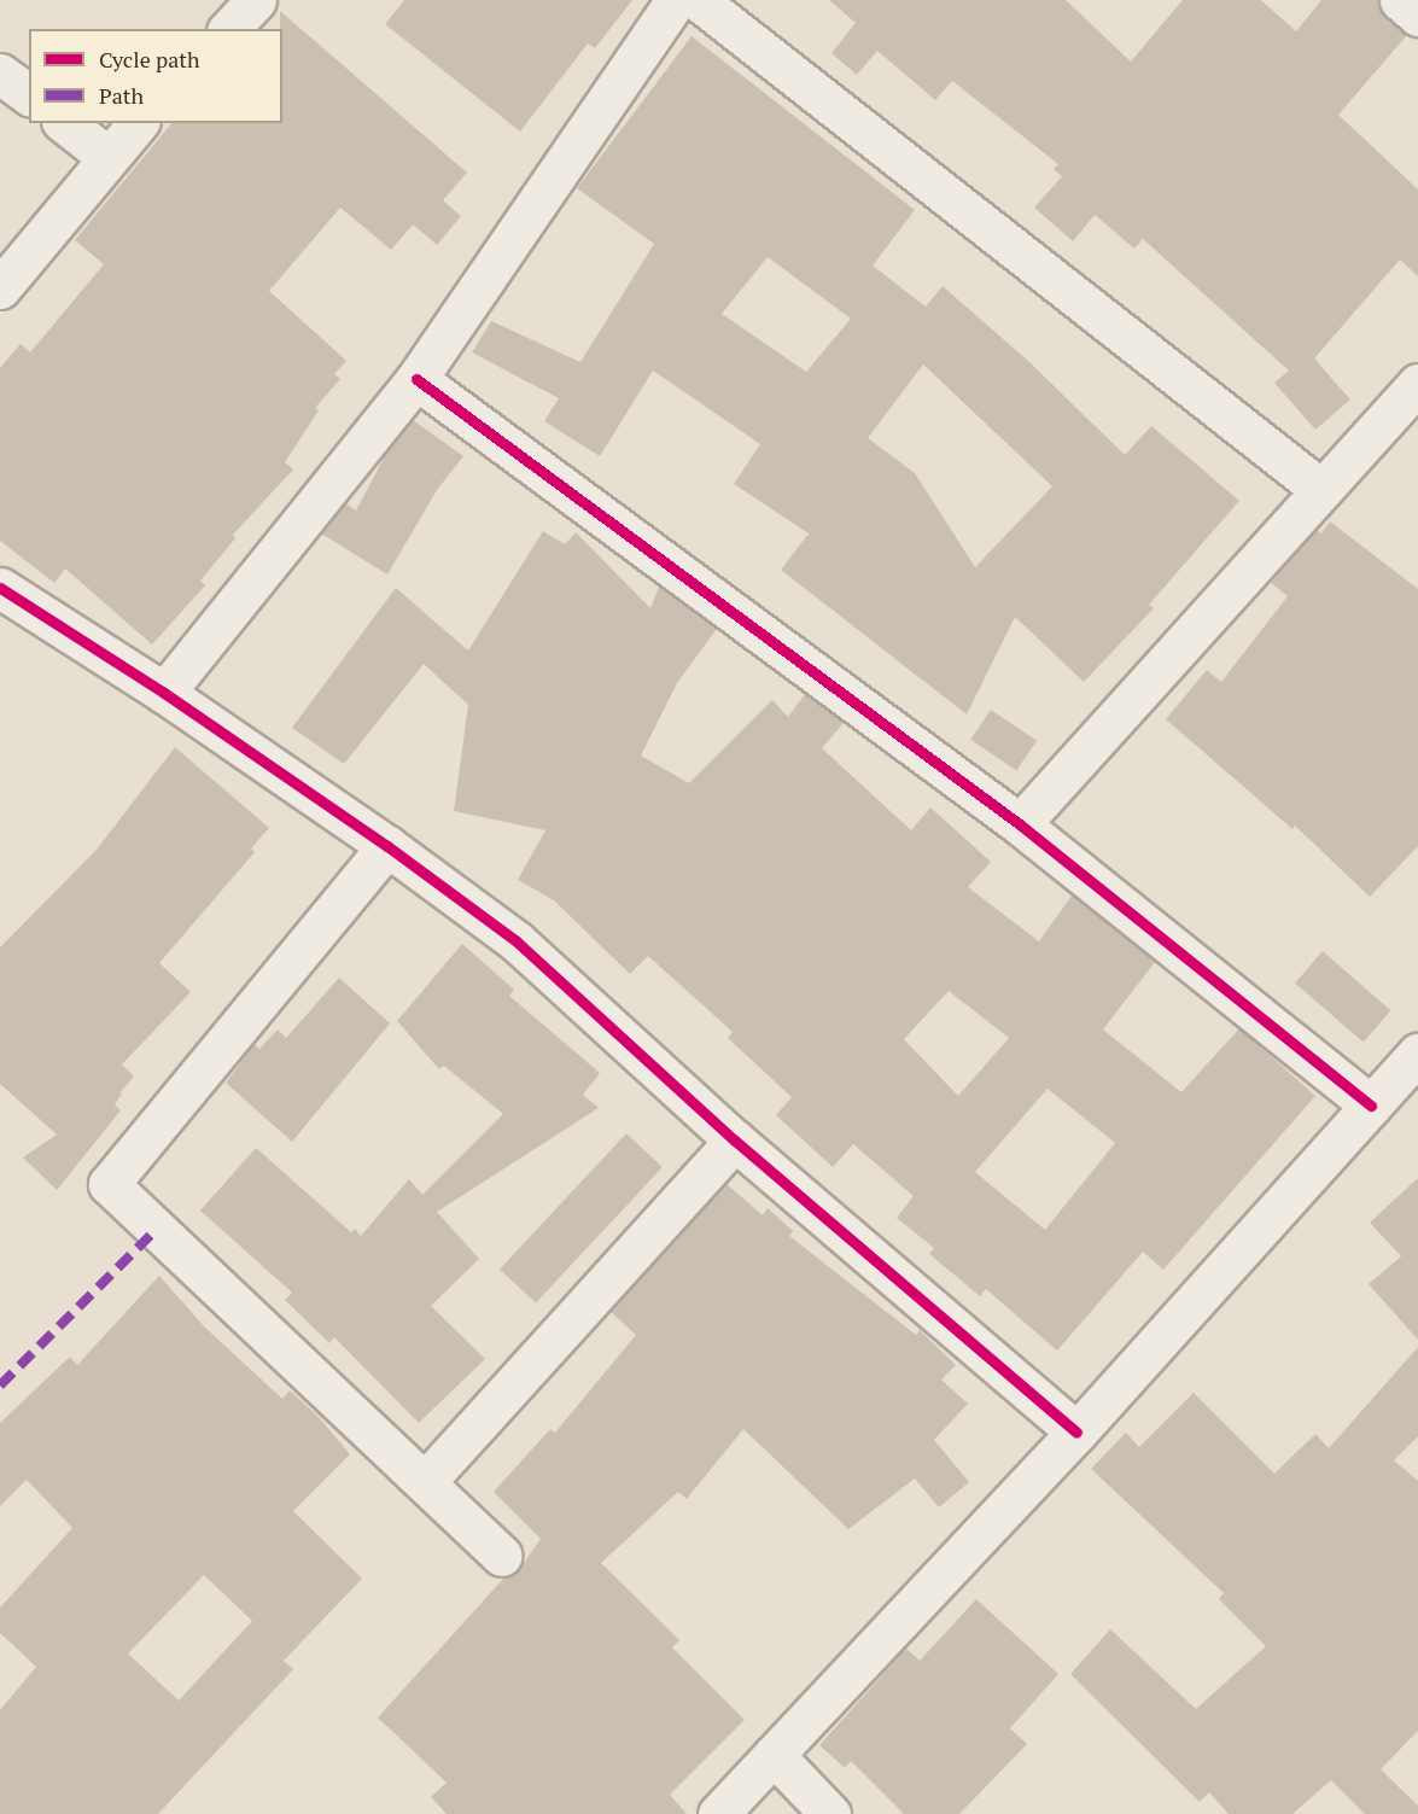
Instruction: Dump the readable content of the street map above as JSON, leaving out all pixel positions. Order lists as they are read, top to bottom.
{
  "legend": ["Cycle path", "Path"]
}
